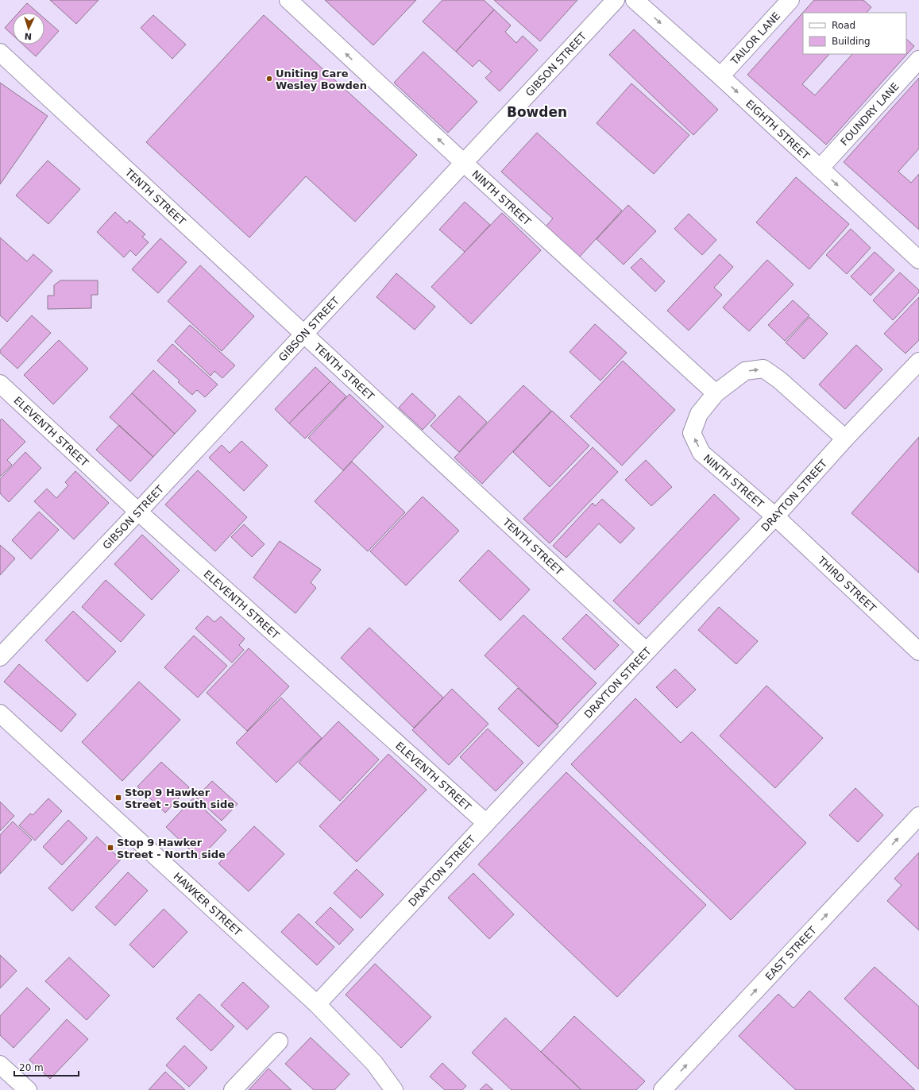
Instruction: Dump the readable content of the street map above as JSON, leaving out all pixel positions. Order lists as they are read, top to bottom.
{
  "streets": {
    "street": [
      "TAILOR LANE",
      "GIBSON STREET",
      "FOUNDRY LANE",
      "EIGHTH STREET",
      "TENTH STREET",
      "NINTH STREET",
      "ELEVENTH STREET",
      "DRAYTON STREET",
      "THIRD STREET",
      "HAWKER STREET",
      "EAST STREET"
    ]
  },
  "crossings": [
    ["TAILOR LANE", "EIGHTH STREET"],
    ["GIBSON STREET", "TENTH STREET"],
    ["GIBSON STREET", "NINTH STREET"],
    ["GIBSON STREET", "ELEVENTH STREET"],
    ["FOUNDRY LANE", "EIGHTH STREET"],
    ["TENTH STREET", "DRAYTON STREET"],
    ["NINTH STREET", "DRAYTON STREET"],
    ["NINTH STREET", "THIRD STREET"],
    ["ELEVENTH STREET", "DRAYTON STREET"],
    ["DRAYTON STREET", "THIRD STREET"],
    ["DRAYTON STREET", "HAWKER STREET"]
  ],
  "one_way": ["EIGHTH STREET", "EAST STREET"],
  "districts": ["Bowden"],
  "places": {
    "other": ["Uniting Care Wesley Bowden"],
    "transit": ["Stop 9 Hawker Street - South side", "Stop 9 Hawker Street - North side"]
  },
  "legend": ["Road", "Building"],
  "scale_bar": "20 m",
  "north": "bottom"
}
